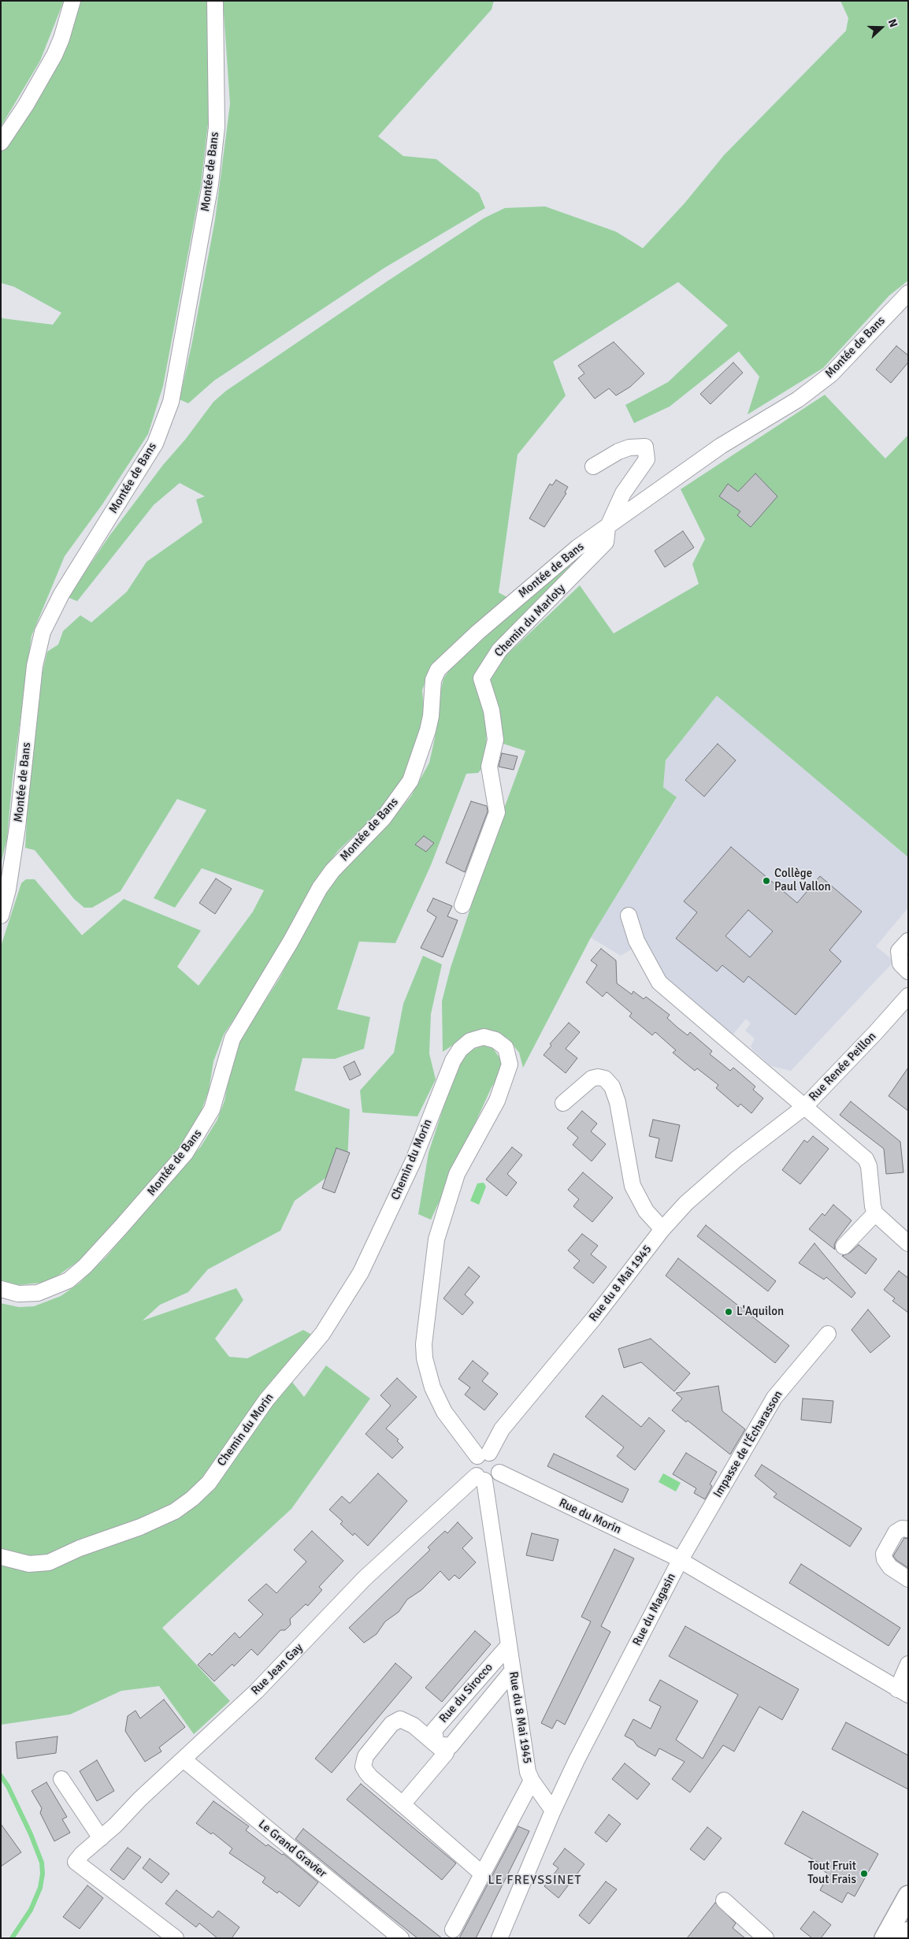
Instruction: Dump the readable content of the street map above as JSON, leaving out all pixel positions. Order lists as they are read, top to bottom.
{
  "streets": {
    "street": [
      "Montée de Bans",
      "Chemin du Marloty",
      "Rue Renée Peillon",
      "Chemin du Morin",
      "Rue du 8 Mai 1945",
      "Impasse de l'Écharasson",
      "Rue du Morin",
      "Rue du Magasin",
      "Rue Jean Gay",
      "Rue du Sirocco",
      "Le Grand Gravier"
    ]
  },
  "crossings": [
    ["Montée de Bans", "Chemin du Marloty"],
    ["Rue Renée Peillon", "Rue du 8 Mai 1945"],
    ["Chemin du Morin", "Rue du 8 Mai 1945"],
    ["Chemin du Morin", "Rue du Morin"],
    ["Chemin du Morin", "Rue Jean Gay"],
    ["Rue du 8 Mai 1945", "Rue du Morin"],
    ["Rue du 8 Mai 1945", "Rue du Magasin"],
    ["Rue du 8 Mai 1945", "Rue Jean Gay"],
    ["Rue du 8 Mai 1945", "Rue du Sirocco"],
    ["Impasse de l'Écharasson", "Rue du Morin"],
    ["Impasse de l'Écharasson", "Rue du Magasin"],
    ["Rue du Morin", "Rue du Magasin"],
    ["Rue du Morin", "Rue Jean Gay"],
    ["Rue Jean Gay", "Le Grand Gravier"]
  ],
  "districts": ["LE FREYSSINET"],
  "places": ["Collège Paul Vallon", "L'Aquilon", "Tout Fruit Tout Frais"],
  "north": "right"
}
